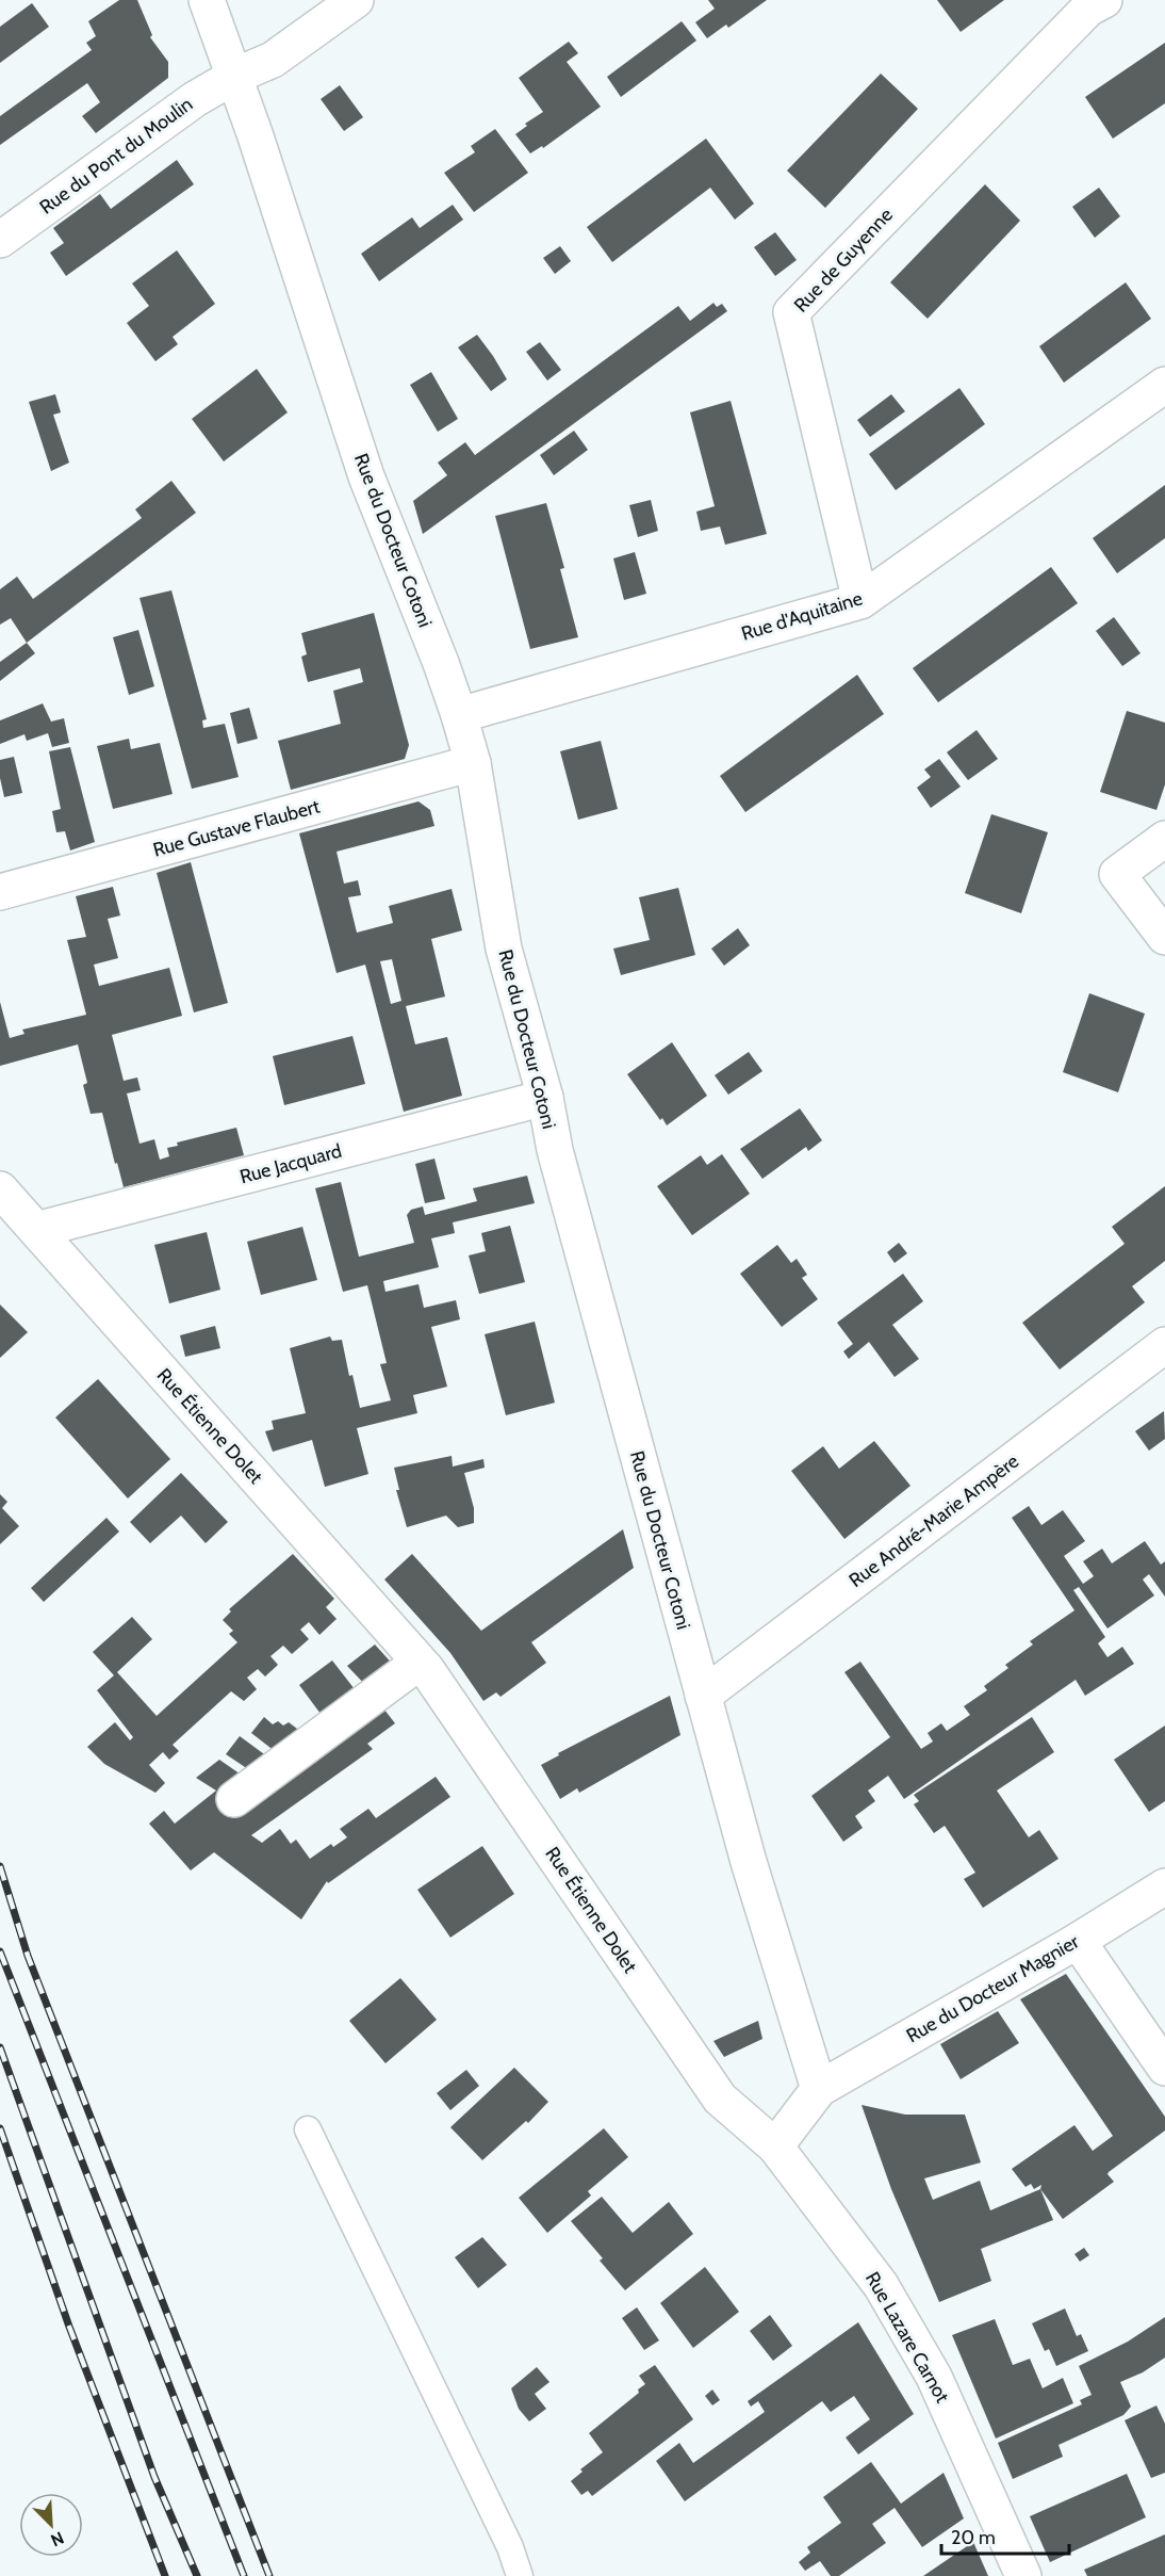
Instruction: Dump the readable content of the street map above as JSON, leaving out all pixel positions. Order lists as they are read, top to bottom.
{
  "streets": {
    "street": [
      "Rue du Pont du Moulin",
      "Rue de Guyenne",
      "Rue du Docteur Cotoni",
      "Rue d'Aquitaine",
      "Rue Gustave Flaubert",
      "Rue Jacquard",
      "Rue Étienne Dolet",
      "Rue André-Marie Ampère",
      "Rue du Docteur Magnier",
      "Rue Lazare Carnot"
    ]
  },
  "crossings": [
    ["Rue du Pont du Moulin", "Rue du Docteur Cotoni"],
    ["Rue de Guyenne", "Rue d'Aquitaine"],
    ["Rue du Docteur Cotoni", "Rue d'Aquitaine"],
    ["Rue du Docteur Cotoni", "Rue Gustave Flaubert"],
    ["Rue du Docteur Cotoni", "Rue Jacquard"],
    ["Rue du Docteur Cotoni", "Rue André-Marie Ampère"],
    ["Rue du Docteur Cotoni", "Rue du Docteur Magnier"],
    ["Rue Jacquard", "Rue Étienne Dolet"],
    ["Rue Étienne Dolet", "Rue Lazare Carnot"]
  ],
  "scale_bar": "20 m",
  "north": "bottom right"
}
